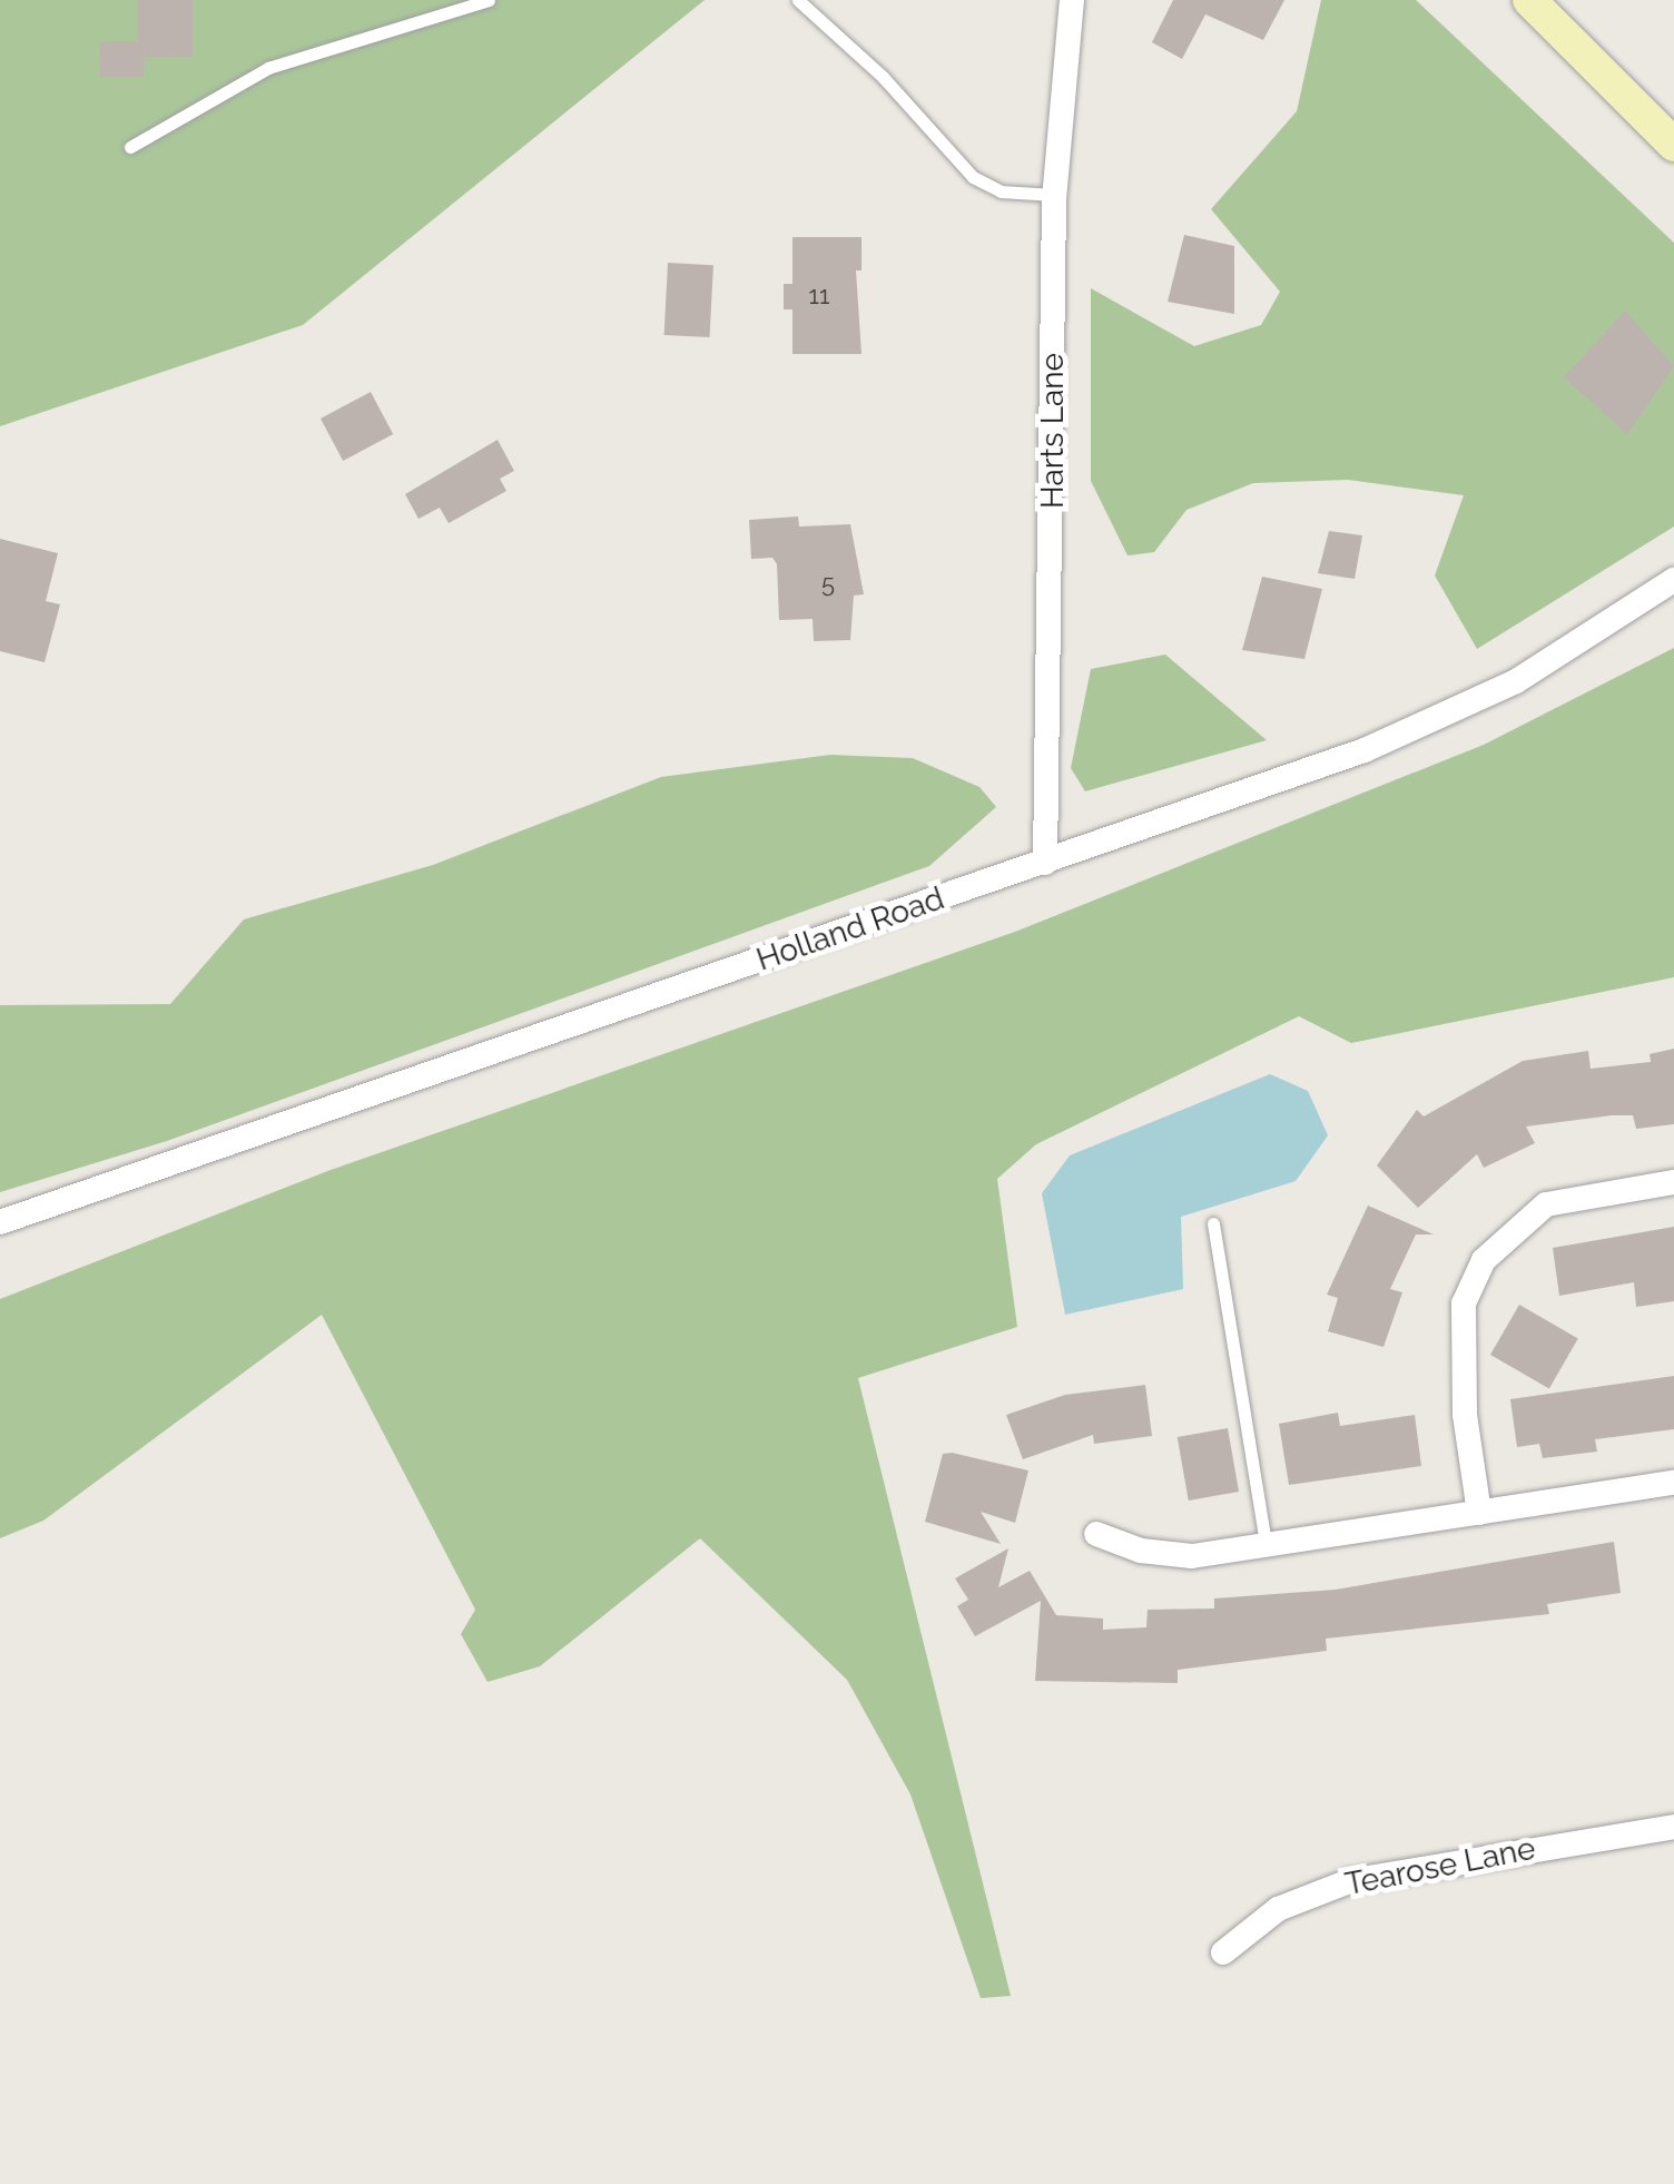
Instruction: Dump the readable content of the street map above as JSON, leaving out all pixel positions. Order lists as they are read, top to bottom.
{
  "streets": {
    "street": ["Harts Lane", "Holland Road", "Tearose Lane"]
  },
  "crossings": [
    ["Harts Lane", "Holland Road"]
  ],
  "house_numbers": ["11", "5"]
}
